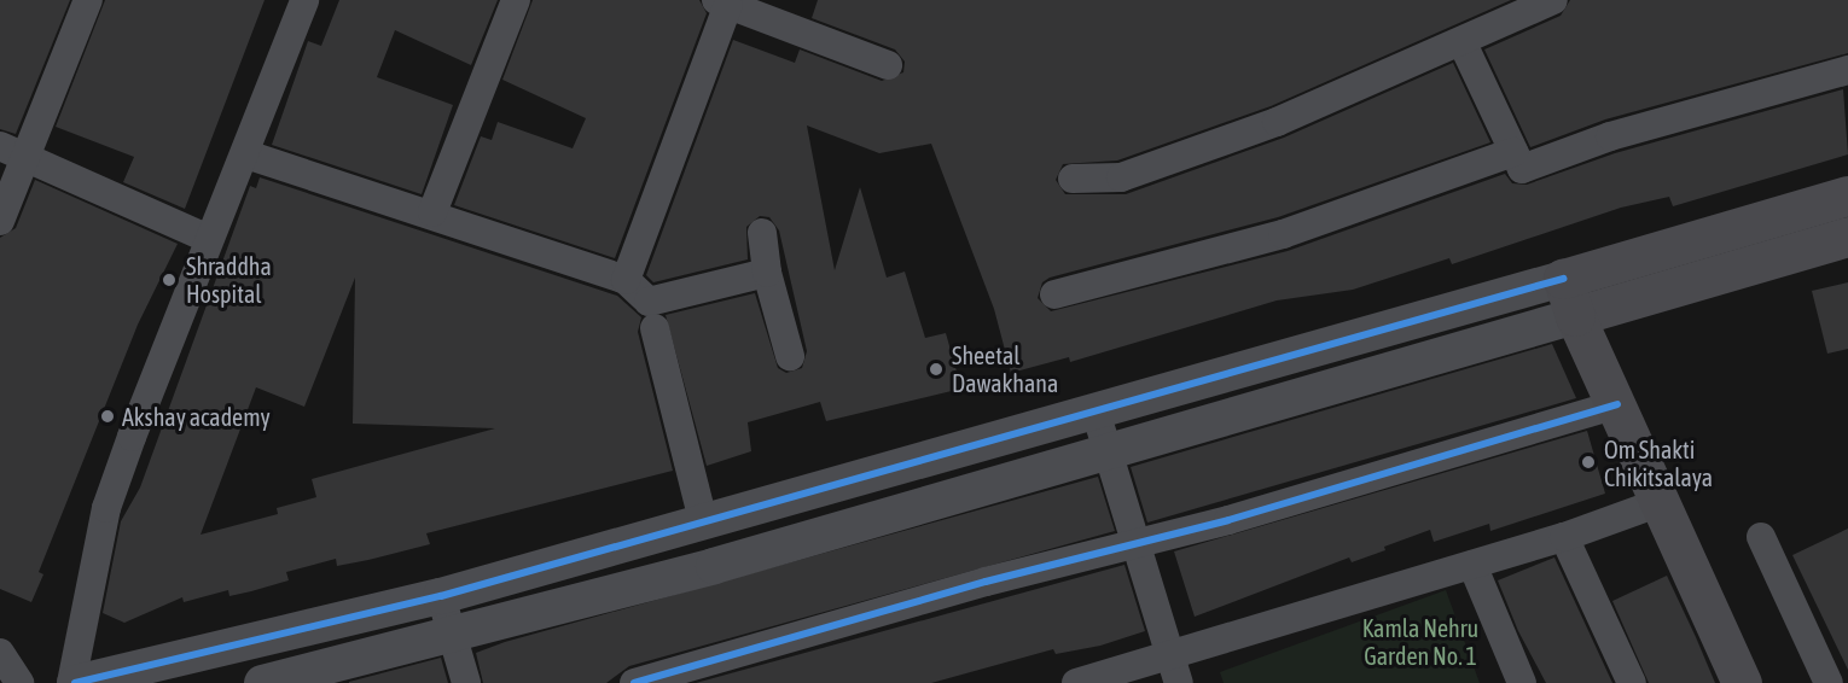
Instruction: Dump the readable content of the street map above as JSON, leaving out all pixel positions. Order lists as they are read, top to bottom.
{
  "parks": ["Kamla Nehru Garden No. 1"],
  "places": [
    "Shraddha Hospital",
    "Sheetal Dawakhana",
    "Akshay academy",
    "Om Shakti Chikitsalaya"
  ]
}
